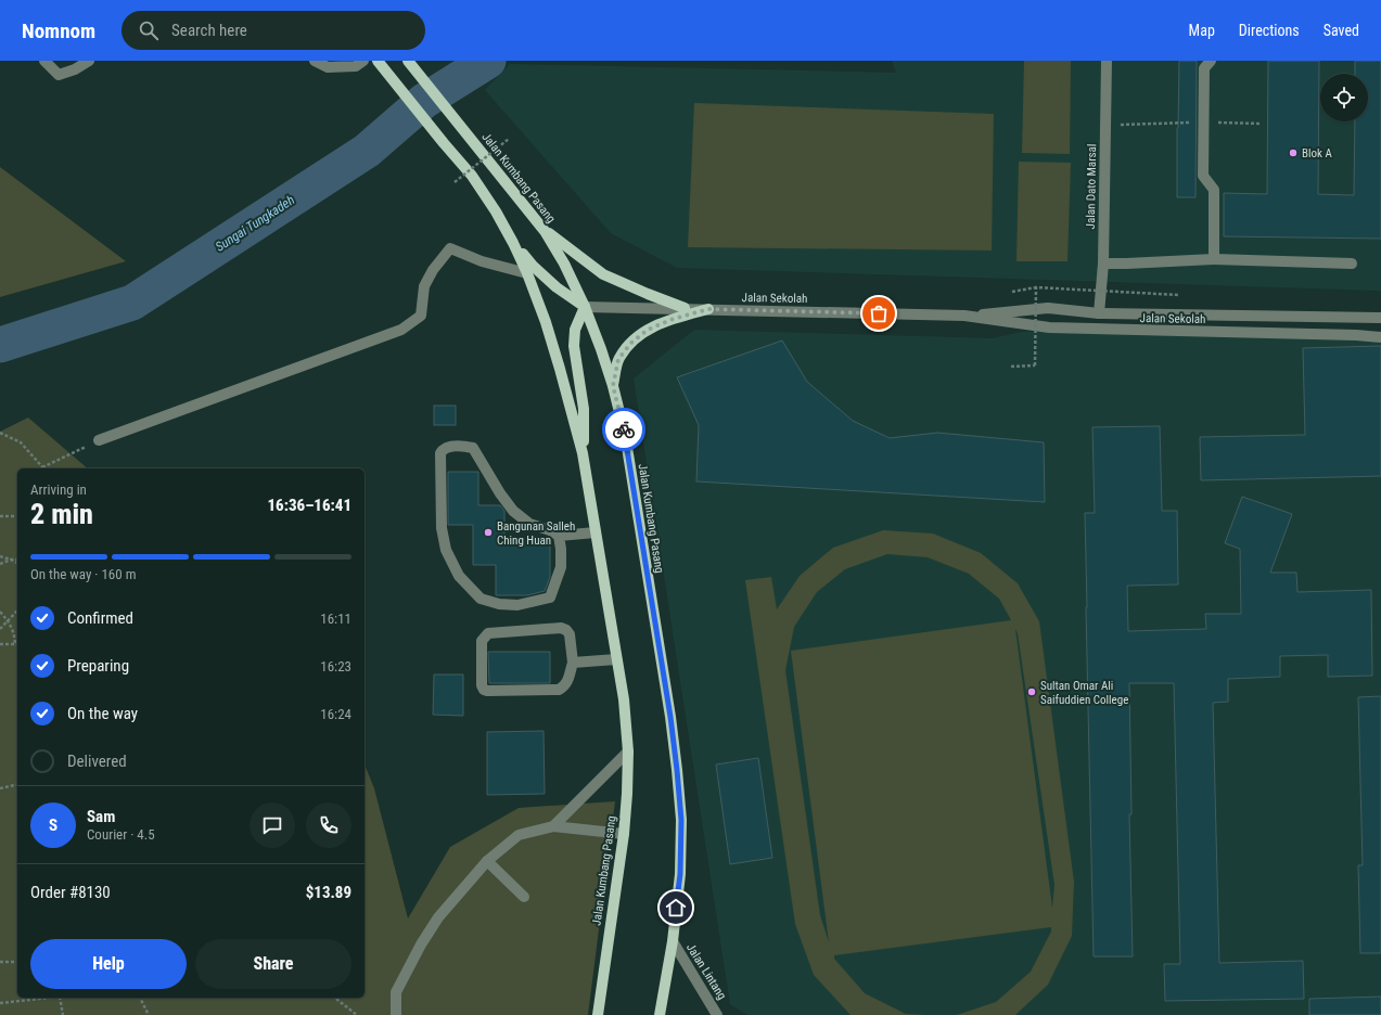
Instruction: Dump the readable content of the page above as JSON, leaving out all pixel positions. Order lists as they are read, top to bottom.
{
  "streets": {
    "main road": ["Jalan Kumbang Pasang"],
    "street": ["Jalan Dato Marsal", "Jalan Sekolah", "Jalan Lintang"]
  },
  "crossings": [
    ["Jalan Kumbang Pasang", "Jalan Sekolah"],
    ["Jalan Kumbang Pasang", "Jalan Lintang"],
    ["Jalan Dato Marsal", "Jalan Sekolah"]
  ],
  "water": ["Sungai Tungkadeh"],
  "places": ["Blok A", "Bangunan Salleh Ching Huan", "Sultan Omar Ali Saifuddien College"],
  "page": {
    "header": "Nomnom",
    "search": "Search here",
    "nav": ["Map", "Directions", "Saved"],
    "heading": ["2 min", "Arriving in", "16:36–16:41"],
    "panel": [
      "Sam",
      "Courier · 4.5",
      "Order #8130",
      "$13.89"
    ],
    "bar": "On the way · 160 m",
    "list": [
      ["Confirmed", "16:11"],
      ["Preparing", "16:23"],
      ["On the way", "16:24"],
      "Delivered"
    ],
    "round": "S",
    "buttons": ["Help", "Share"]
  }
}
